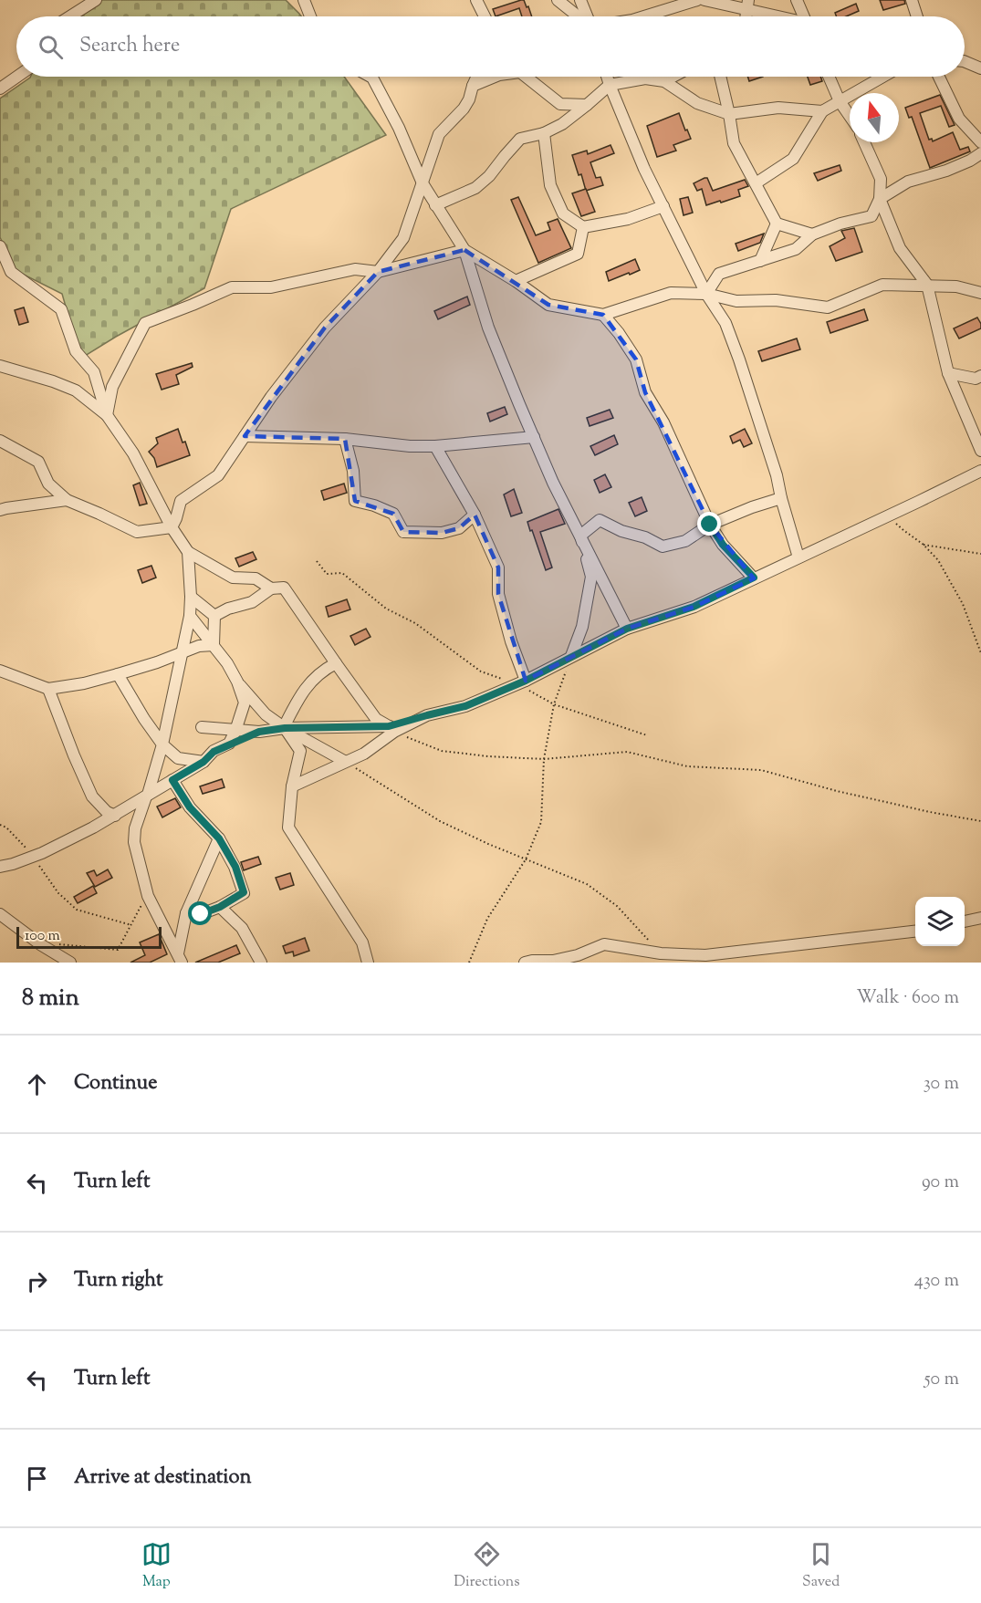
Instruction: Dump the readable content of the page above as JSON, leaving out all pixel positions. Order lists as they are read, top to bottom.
{
  "scale_bar": "100 m",
  "north": "top",
  "page": {
    "search": "Search here",
    "scale": "100 m",
    "heading": ["8 min", "Walk · 600 m"],
    "list": [
      ["Continue", "30 m"],
      ["Turn left", "90 m"],
      ["Turn right", "430 m"],
      ["Turn left", "50 m"],
      "Arrive at destination"
    ],
    "nav": ["Map", "Directions", "Saved"]
  }
}
